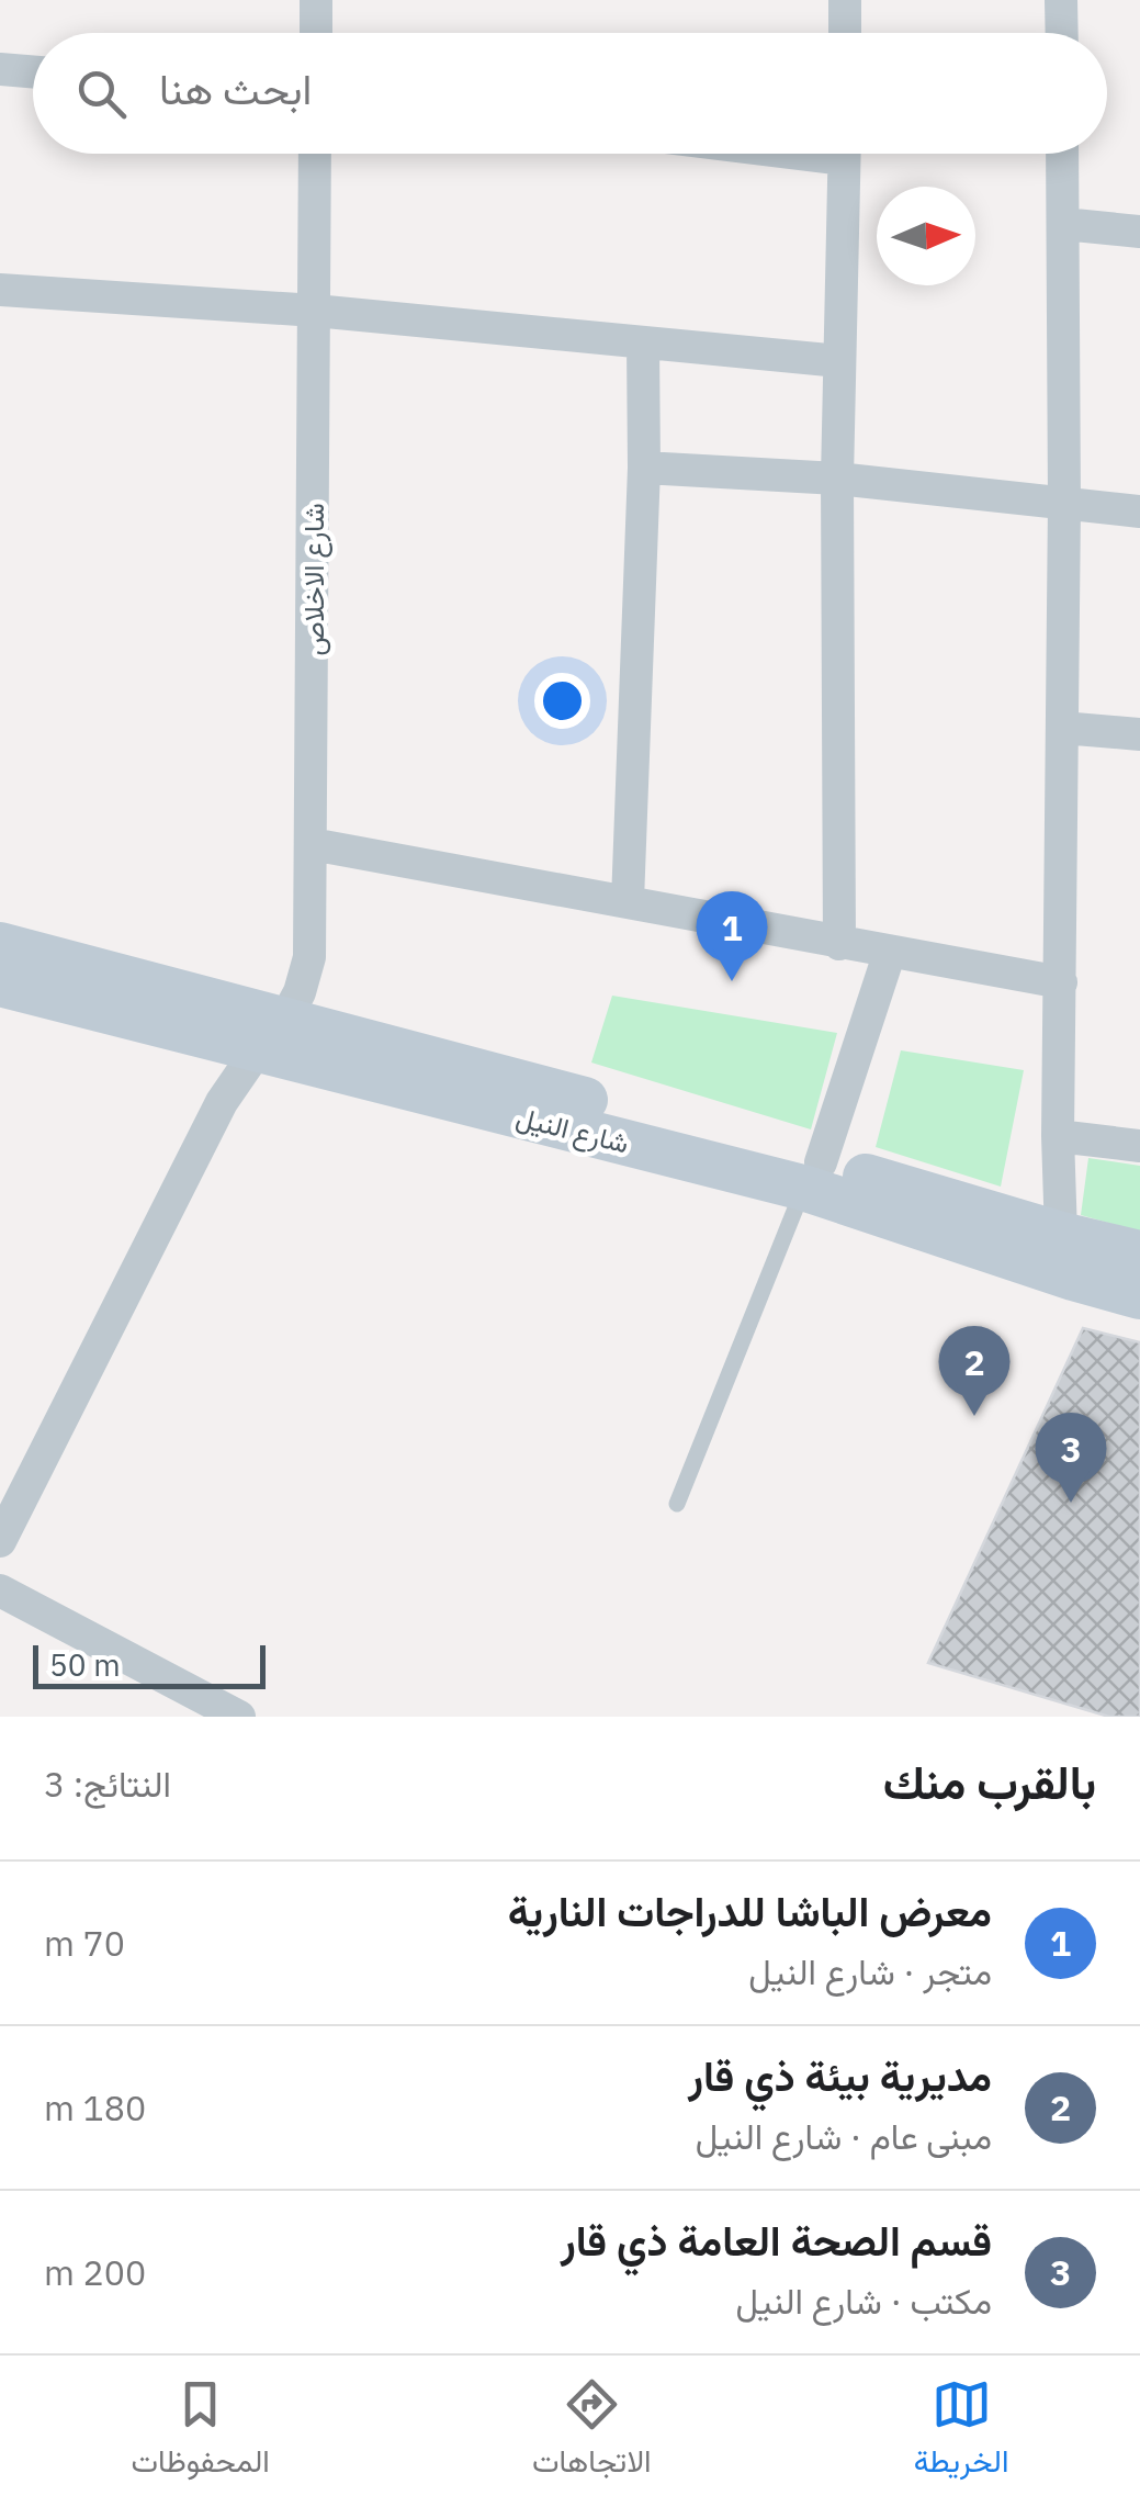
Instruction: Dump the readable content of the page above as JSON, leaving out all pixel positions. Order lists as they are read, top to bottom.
{
  "streets": {
    "main road": ["شارع النيل"],
    "street": ["شارع الاخلاص"]
  },
  "crossings": [
    ["شارع الاخلاص", "شارع النيل"]
  ],
  "scale_bar": "50 m",
  "north": "right",
  "page": {
    "search": "ابحث هنا",
    "pins": ["1", "2", "3"],
    "scale": "50 m",
    "heading": ["بالقرب منك", "النتائج: 3"],
    "list": [
      {
        "mark": "1",
        "name": "معرض الباشا للدراجات النارية",
        "note": "متجر · شارع النيل",
        "value": "70 m"
      },
      {
        "mark": "2",
        "name": "مديرية بيئة ذي قار",
        "note": "مبنى عام · شارع النيل",
        "value": "180 m"
      },
      {
        "mark": "3",
        "name": "قسم الصحة العامة ذي قار",
        "note": "مكتب · شارع النيل",
        "value": "200 m"
      }
    ],
    "nav": ["الخريطة", "الاتجاهات", "المحفوظات"]
  }
}
